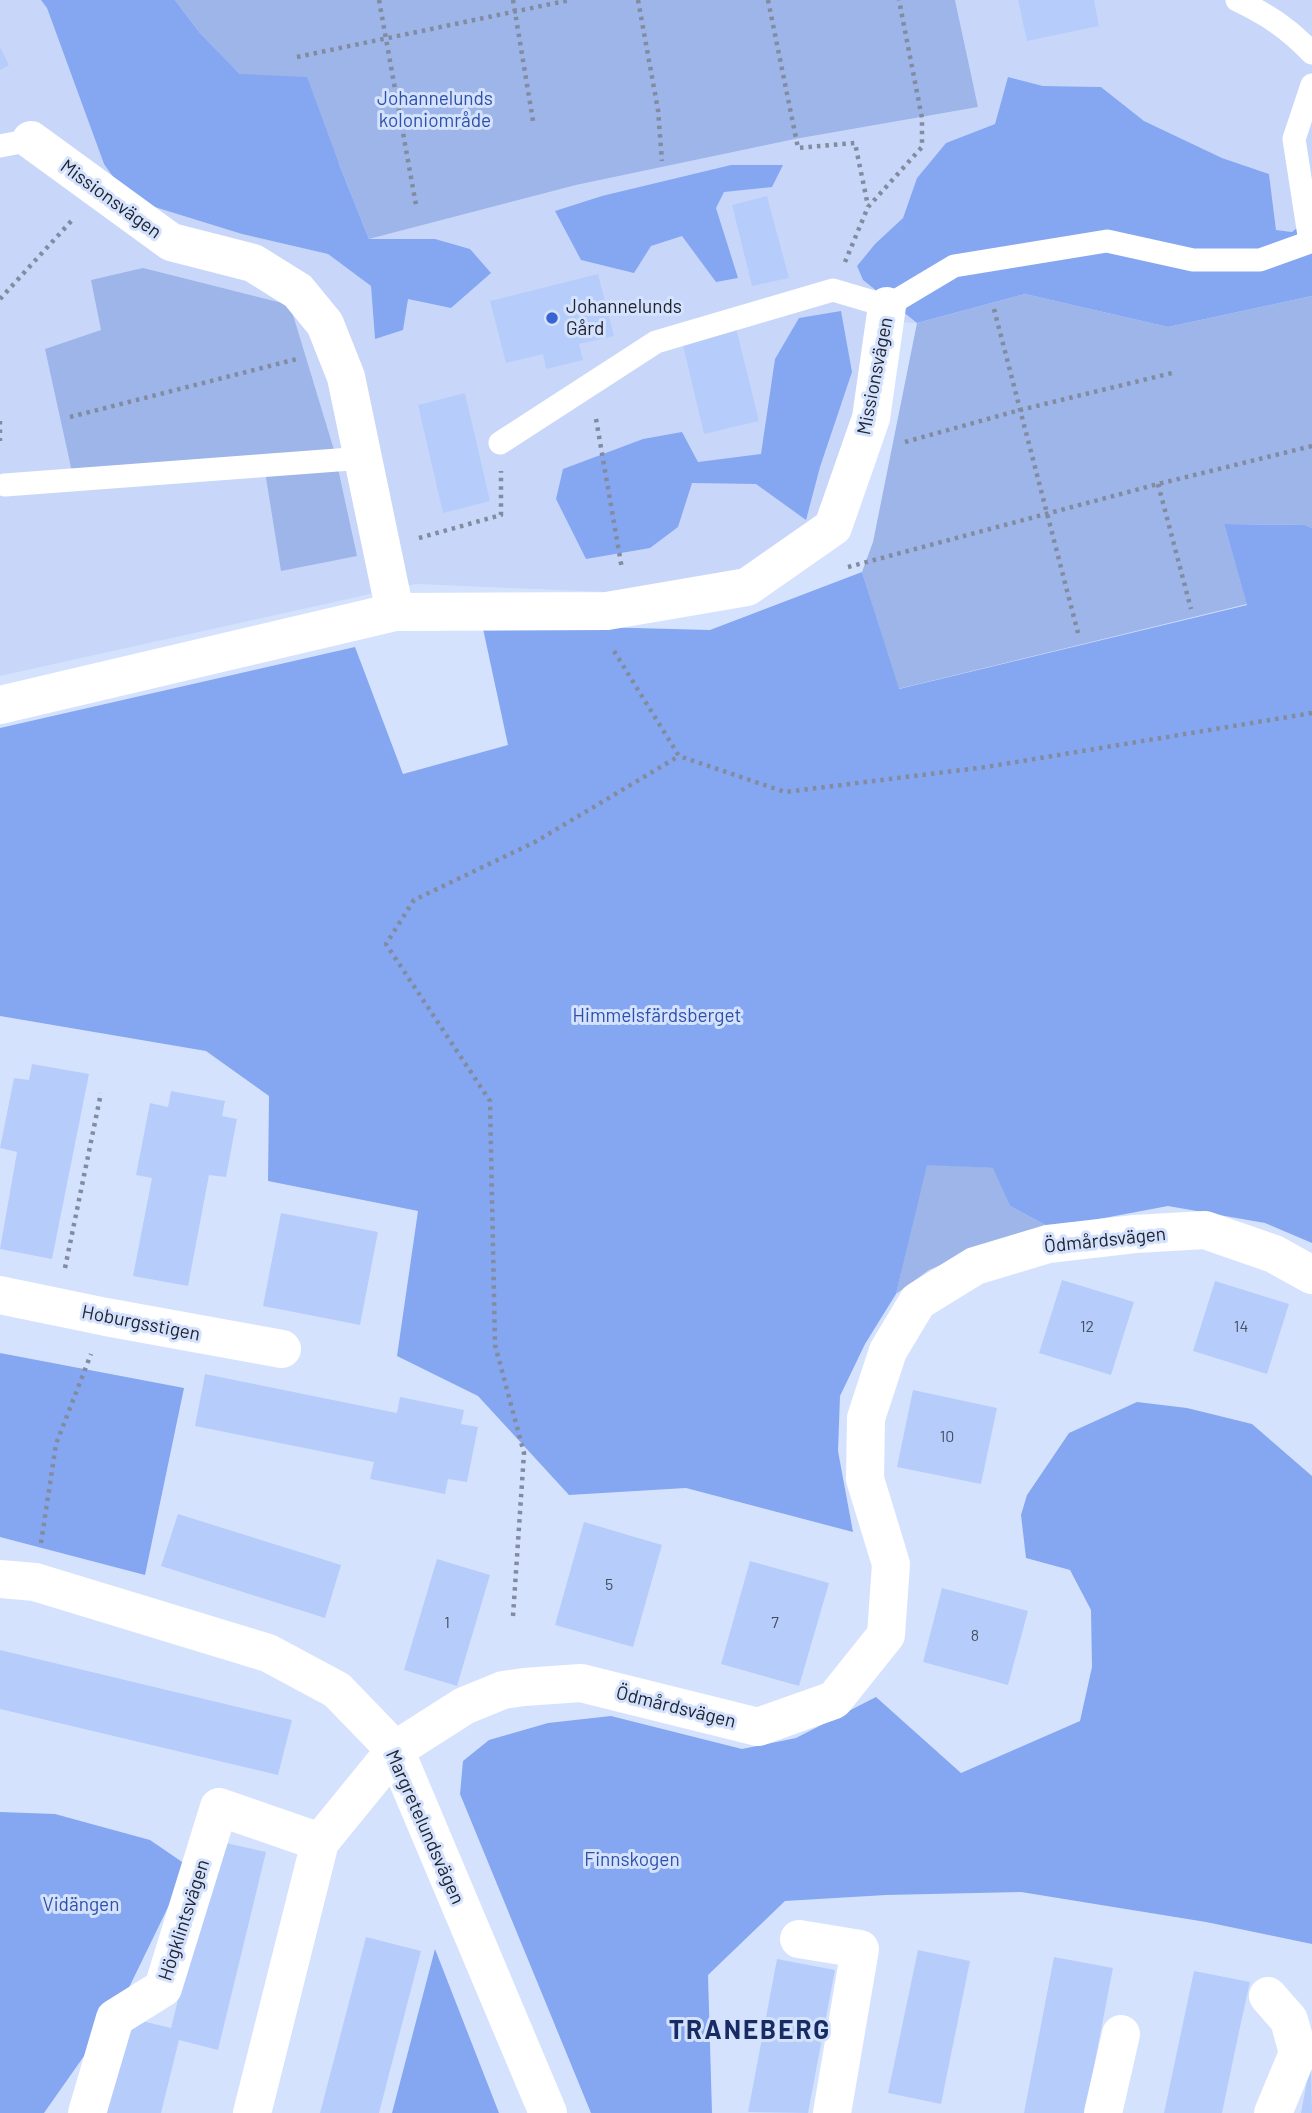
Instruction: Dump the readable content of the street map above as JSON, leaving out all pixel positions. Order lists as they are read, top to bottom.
{
  "streets": {
    "street": [
      "Missionsvägen",
      "Ödmårdsvägen",
      "Hoburgsstigen",
      "Margretelundsvägen",
      "Högklintsvägen"
    ]
  },
  "crossings": [
    ["Ödmårdsvägen", "Margretelundsvägen"]
  ],
  "districts": ["TRANEBERG"],
  "parks": [
    "Johannelunds koloniområde",
    "Himmelsfärdsberget",
    "Finnskogen",
    "Vidängen"
  ],
  "places": ["Johannelunds Gård"],
  "house_numbers": [
    "12",
    "14",
    "10",
    "5",
    "1",
    "7",
    "8"
  ]
}
